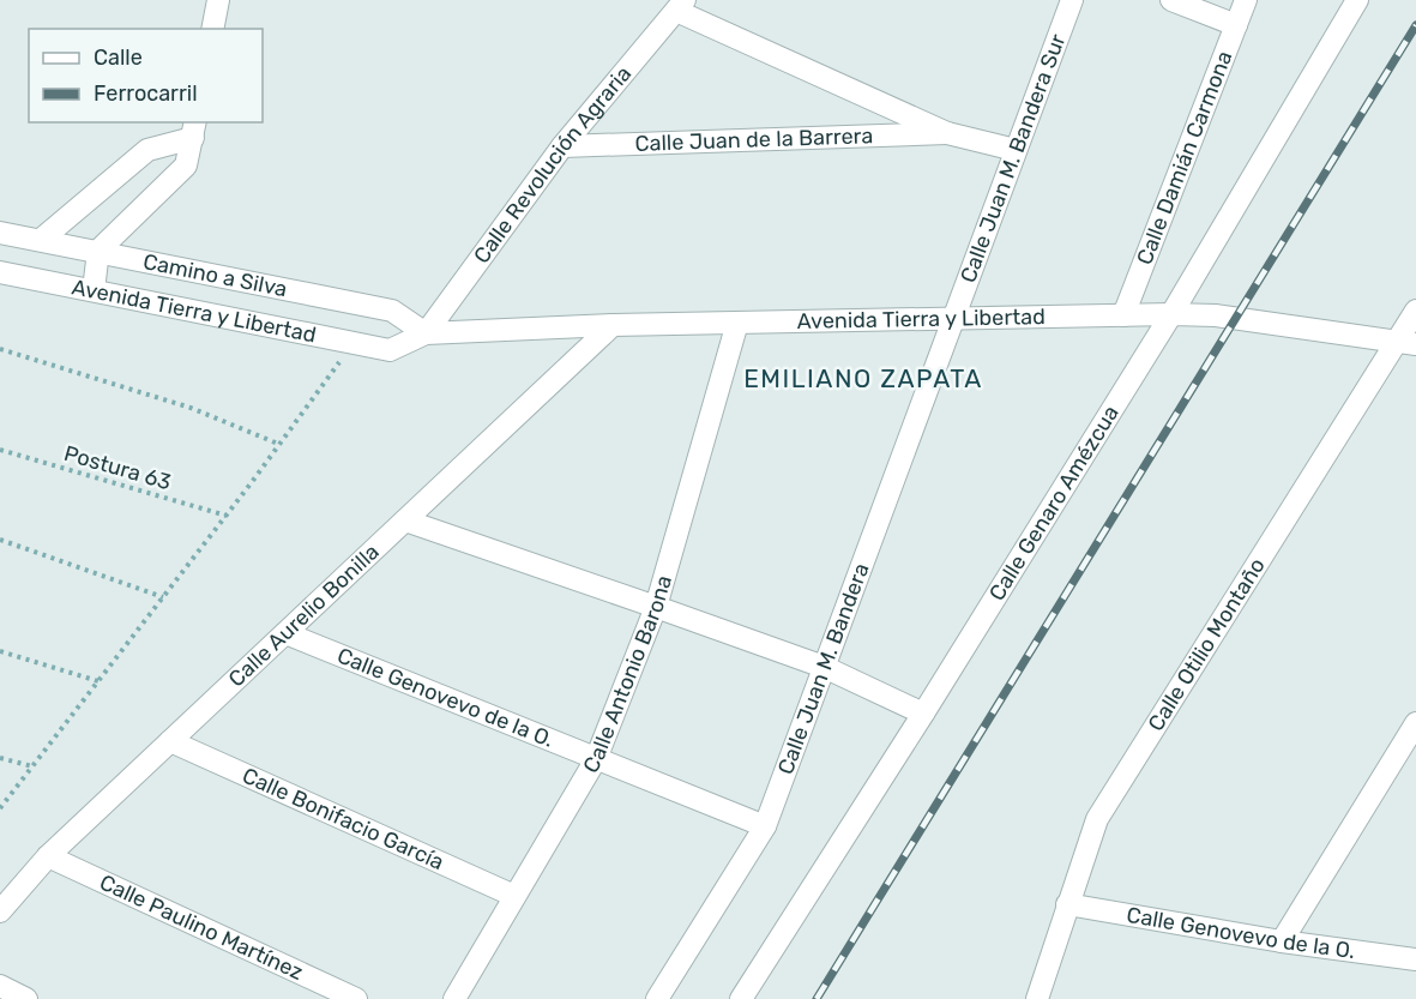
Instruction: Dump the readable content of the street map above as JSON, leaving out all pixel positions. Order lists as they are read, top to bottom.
{
  "streets": {
    "street": [
      "Calle Juan de la Barrera",
      "Calle Damián Carmona",
      "Calle Juan M. Bandera Sur",
      "Calle Revolución Agraria",
      "Camino a Silva",
      "Avenida Tierra y Libertad",
      "Calle Genaro Amézcua",
      "Calle Aurelio Bonilla",
      "Calle Otilio Montaño",
      "Calle Juan M. Bandera",
      "Calle Antonio Barona",
      "Calle Genovevo de la O.",
      "Calle Bonifacio García",
      "Calle Paulino Martínez"
    ],
    "path": ["Postura 63"]
  },
  "crossings": [
    ["Calle Juan de la Barrera", "Calle Juan M. Bandera Sur"],
    ["Calle Juan de la Barrera", "Calle Revolución Agraria"],
    ["Calle Damián Carmona", "Avenida Tierra y Libertad"],
    ["Calle Juan M. Bandera Sur", "Avenida Tierra y Libertad"],
    ["Calle Juan M. Bandera Sur", "Calle Juan M. Bandera"],
    ["Calle Revolución Agraria", "Camino a Silva"],
    ["Calle Revolución Agraria", "Avenida Tierra y Libertad"],
    ["Camino a Silva", "Avenida Tierra y Libertad"],
    ["Avenida Tierra y Libertad", "Calle Genaro Amézcua"],
    ["Avenida Tierra y Libertad", "Calle Aurelio Bonilla"],
    ["Avenida Tierra y Libertad", "Calle Otilio Montaño"],
    ["Avenida Tierra y Libertad", "Calle Juan M. Bandera"],
    ["Avenida Tierra y Libertad", "Calle Antonio Barona"],
    ["Calle Aurelio Bonilla", "Calle Genovevo de la O."],
    ["Calle Aurelio Bonilla", "Calle Bonifacio García"],
    ["Calle Aurelio Bonilla", "Calle Paulino Martínez"],
    ["Calle Otilio Montaño", "Calle Genovevo de la O."],
    ["Calle Juan M. Bandera", "Calle Genovevo de la O."],
    ["Calle Antonio Barona", "Calle Genovevo de la O."],
    ["Calle Antonio Barona", "Calle Bonifacio García"]
  ],
  "districts": ["EMILIANO ZAPATA"],
  "legend": ["Calle", "Ferrocarril"]
}
